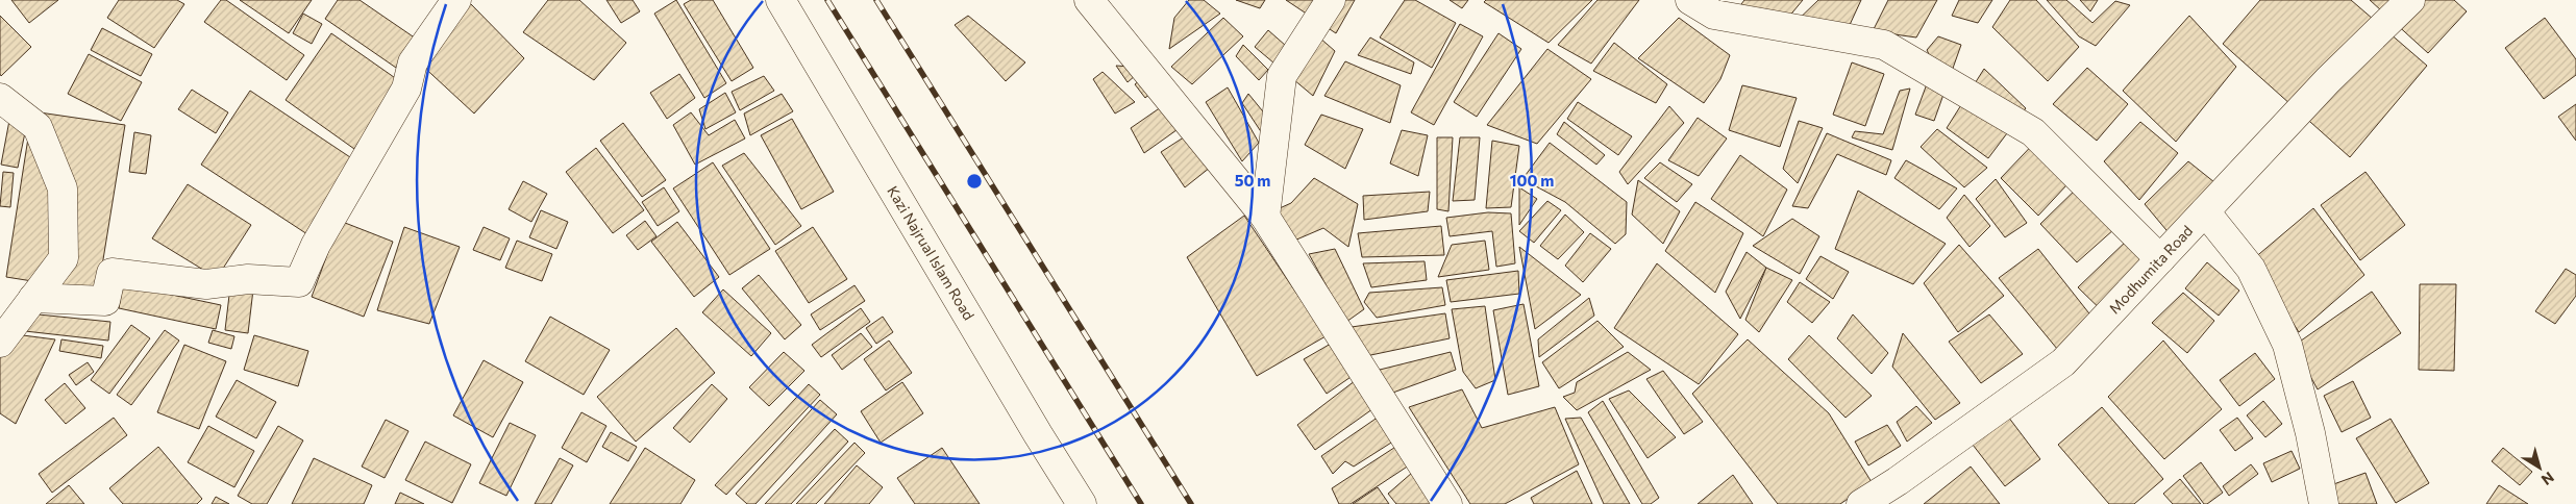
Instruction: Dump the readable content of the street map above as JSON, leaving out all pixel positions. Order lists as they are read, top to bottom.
{
  "streets": {
    "street": ["Kazi Najrual Islam Road", "Modhumita Road"]
  },
  "north": "bottom right",
  "rings": ["50 m", "100 m"]
}
